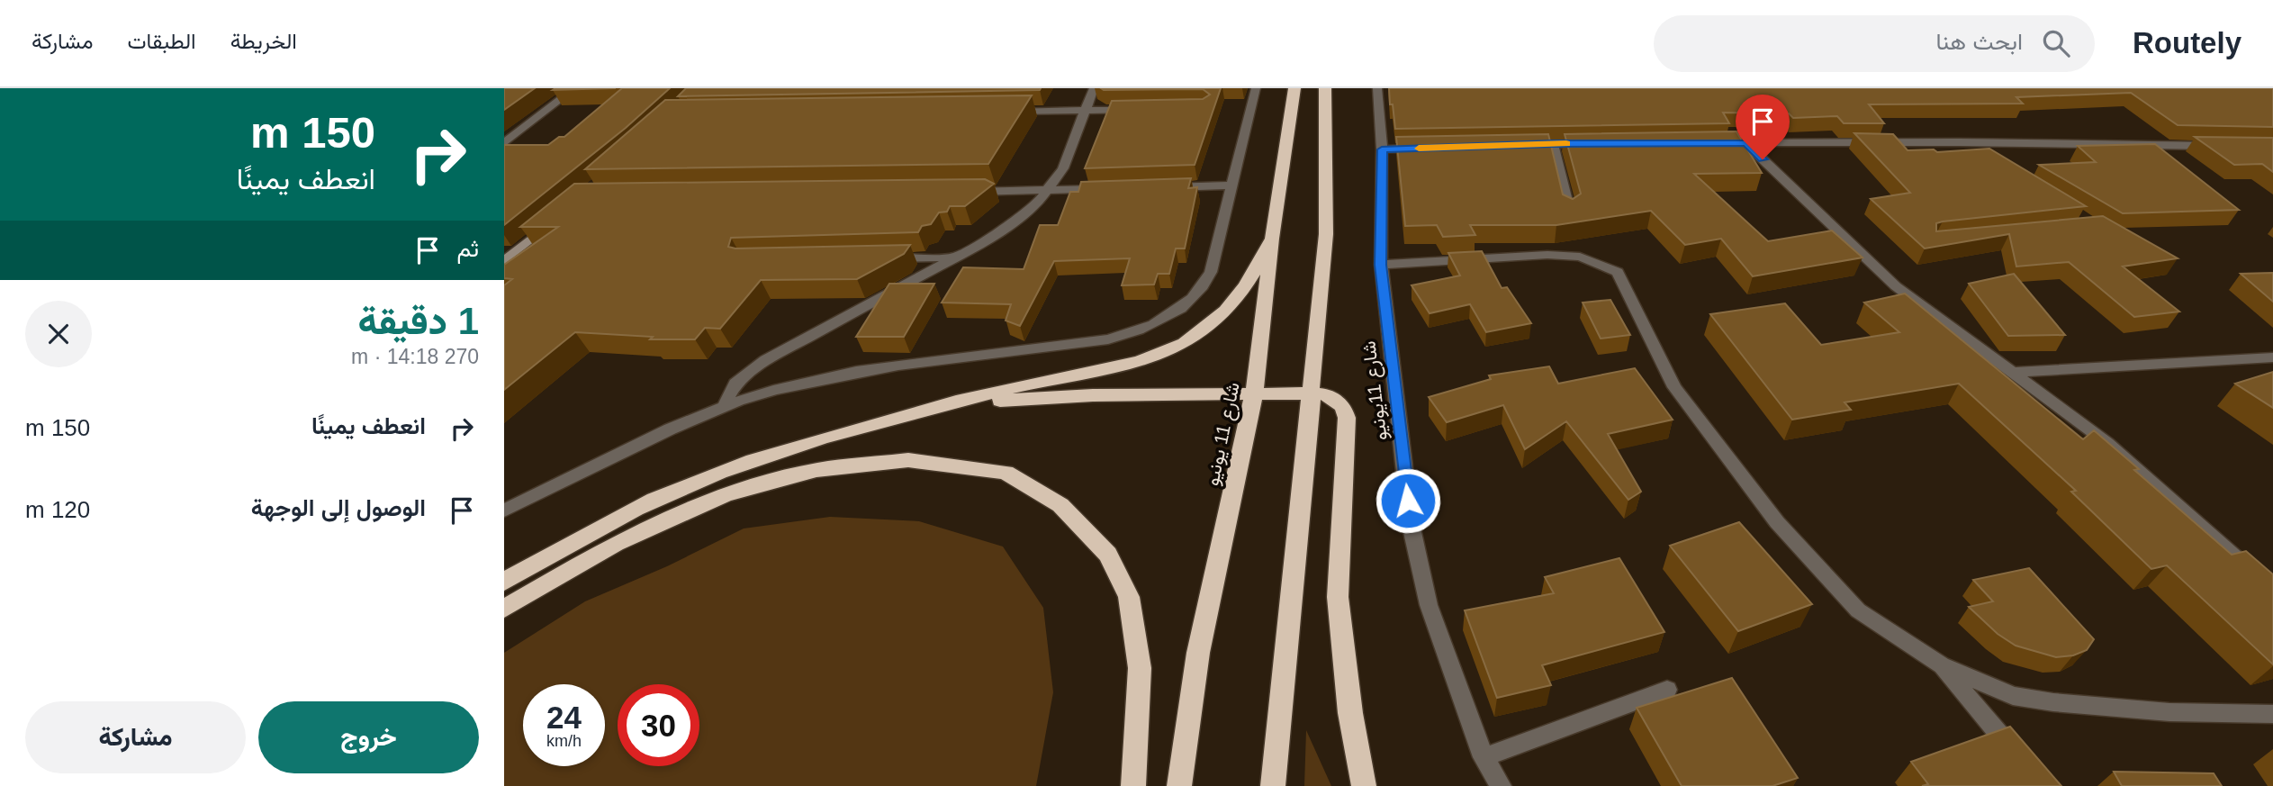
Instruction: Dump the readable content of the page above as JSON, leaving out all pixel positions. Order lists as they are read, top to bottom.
{
  "streets": {
    "highway": ["شارع 11 يونيو"],
    "street": ["شارع 11يونيو"]
  },
  "page": {
    "header": "Routely",
    "search": "ابحث هنا",
    "nav": ["الخريطة", "الطبقات", "مشاركة"],
    "turn": ["150 m", "انعطف يمينًا"],
    "then": "ثم",
    "heading": ["1 دقيقة", "270 m · 14:18"],
    "list": [
      {
        "name": "انعطف يمينًا",
        "value": "150 m"
      },
      {
        "name": "الوصول إلى الوجهة",
        "value": "120 m"
      }
    ],
    "speed": "24 km/h",
    "limit": "30",
    "buttons": ["خروج", "مشاركة"]
  }
}
